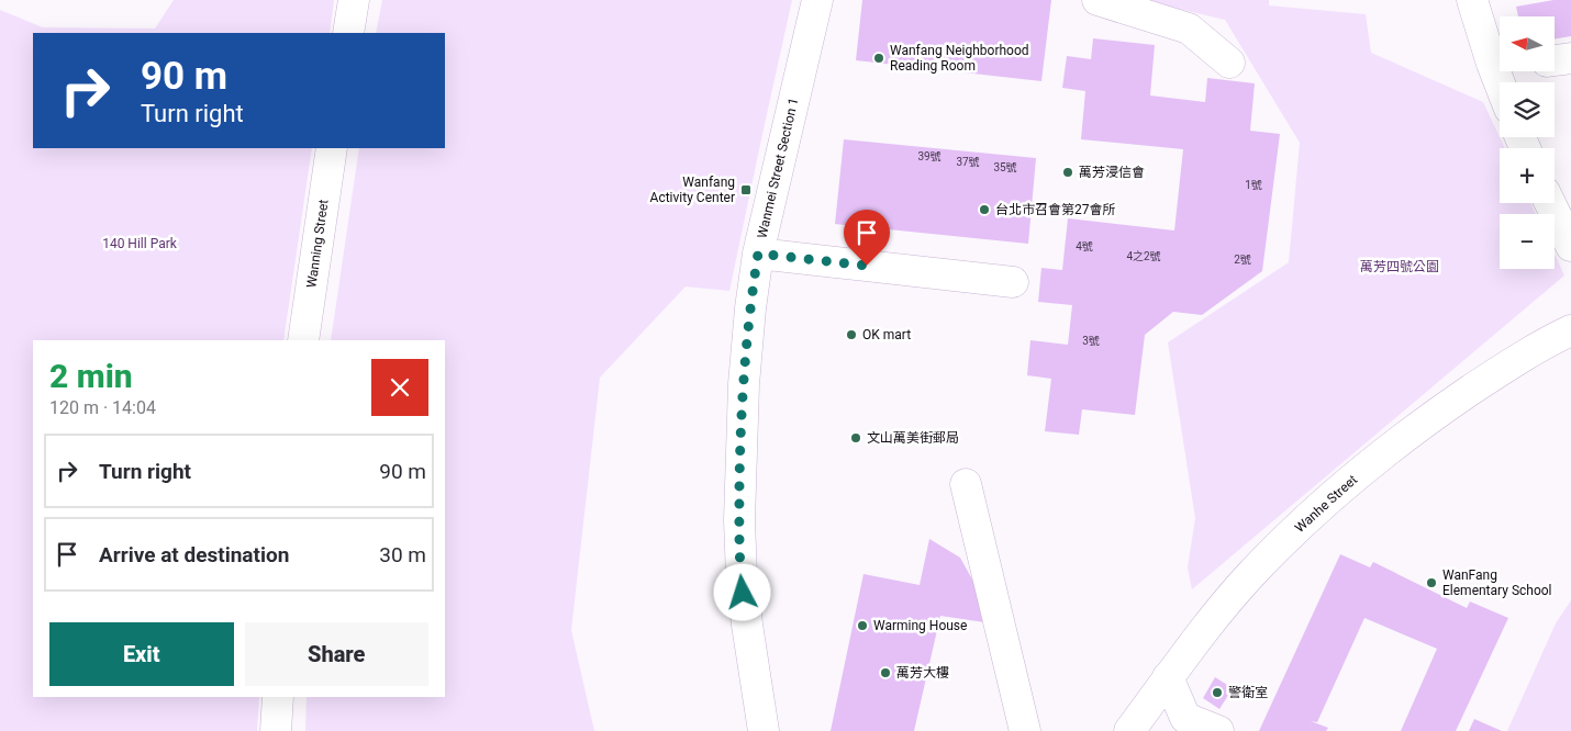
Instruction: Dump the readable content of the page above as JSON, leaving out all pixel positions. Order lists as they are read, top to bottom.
{
  "streets": {
    "street": ["Wanmei Street Section 1", "Wanning Street", "Wanhe Street"]
  },
  "parks": ["140 Hill Park", "萬芳四號公園"],
  "places": {
    "other": [
      "Wanfang Neighborhood Reading Room",
      "萬芳浸信會",
      "台北市召會第27會所",
      "OK mart",
      "文山萬美街郵局",
      "WanFang Elementary School",
      "Warming House",
      "萬芳大樓",
      "警衛室"
    ],
    "transit": ["Wanfang Activity Center"]
  },
  "house_numbers": [
    "39號",
    "37號",
    "35號",
    "1號",
    "4號",
    "4之2號",
    "2號",
    "3號"
  ],
  "north": "left",
  "page": {
    "map_buttons": ["+", "−"],
    "turn": ["90 m", "Turn right"],
    "heading": ["2 min", "120 m · 14:04"],
    "list": [
      {
        "name": "Turn right",
        "value": "90 m"
      },
      {
        "name": "Arrive at destination",
        "value": "30 m"
      }
    ],
    "buttons": ["Exit", "Share"]
  }
}
